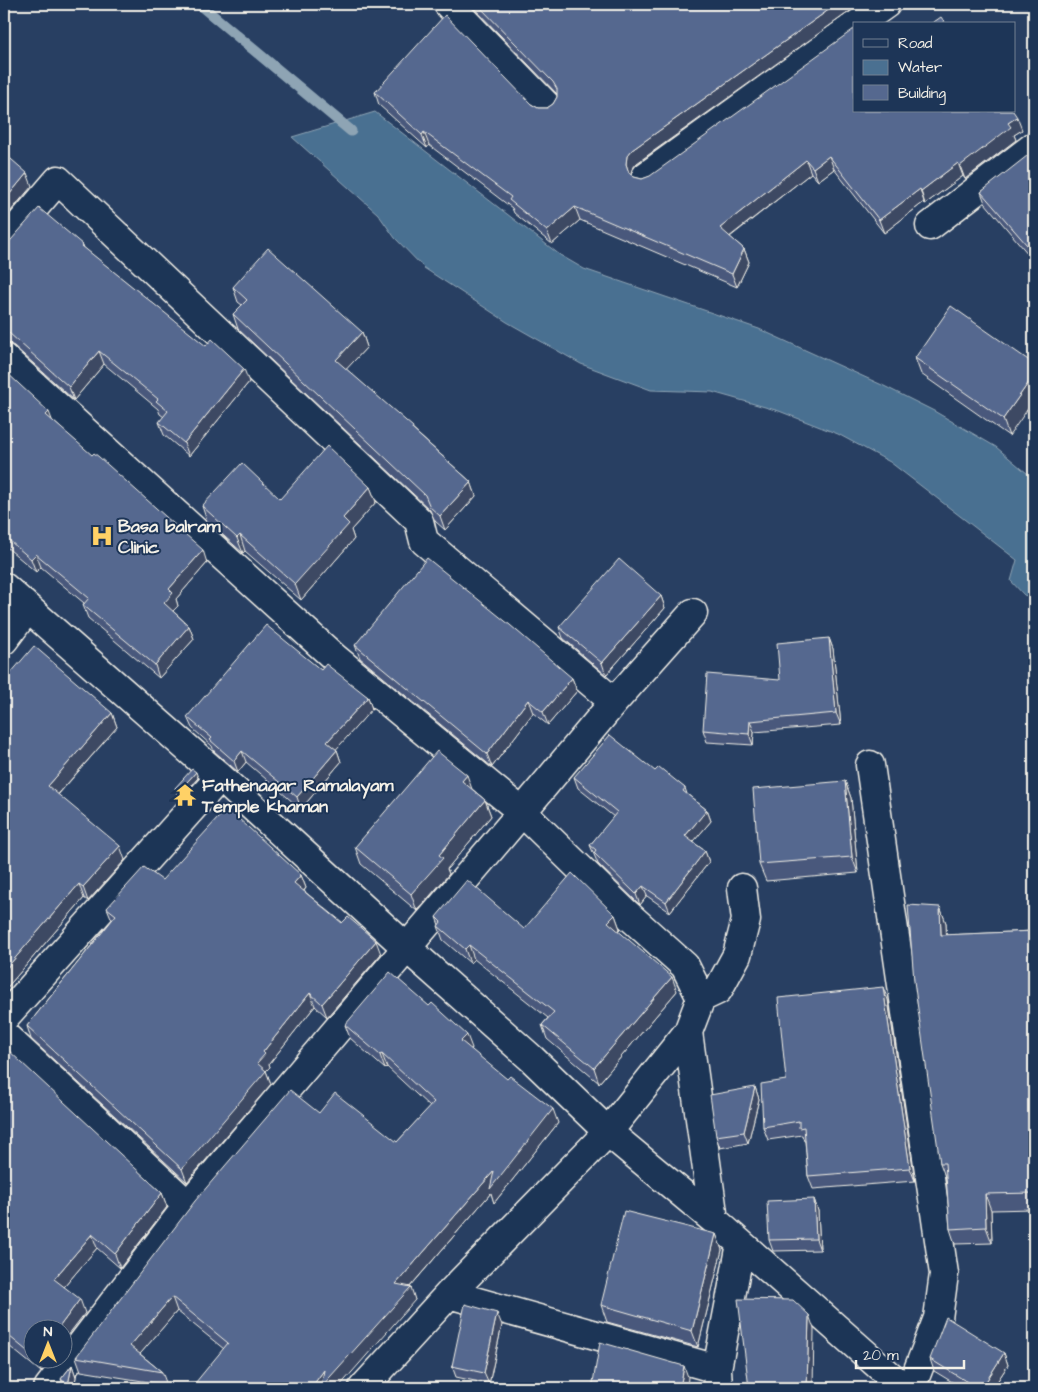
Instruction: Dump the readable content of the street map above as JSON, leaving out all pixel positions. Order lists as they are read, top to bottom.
{
  "places": {
    "hospital": ["Basa balram Clinic"],
    "temple": ["Fathenagar Ramalayam Temple khaman"]
  },
  "legend": ["Road", "Water", "Building"],
  "scale_bar": "20 m",
  "north": "top"
}
